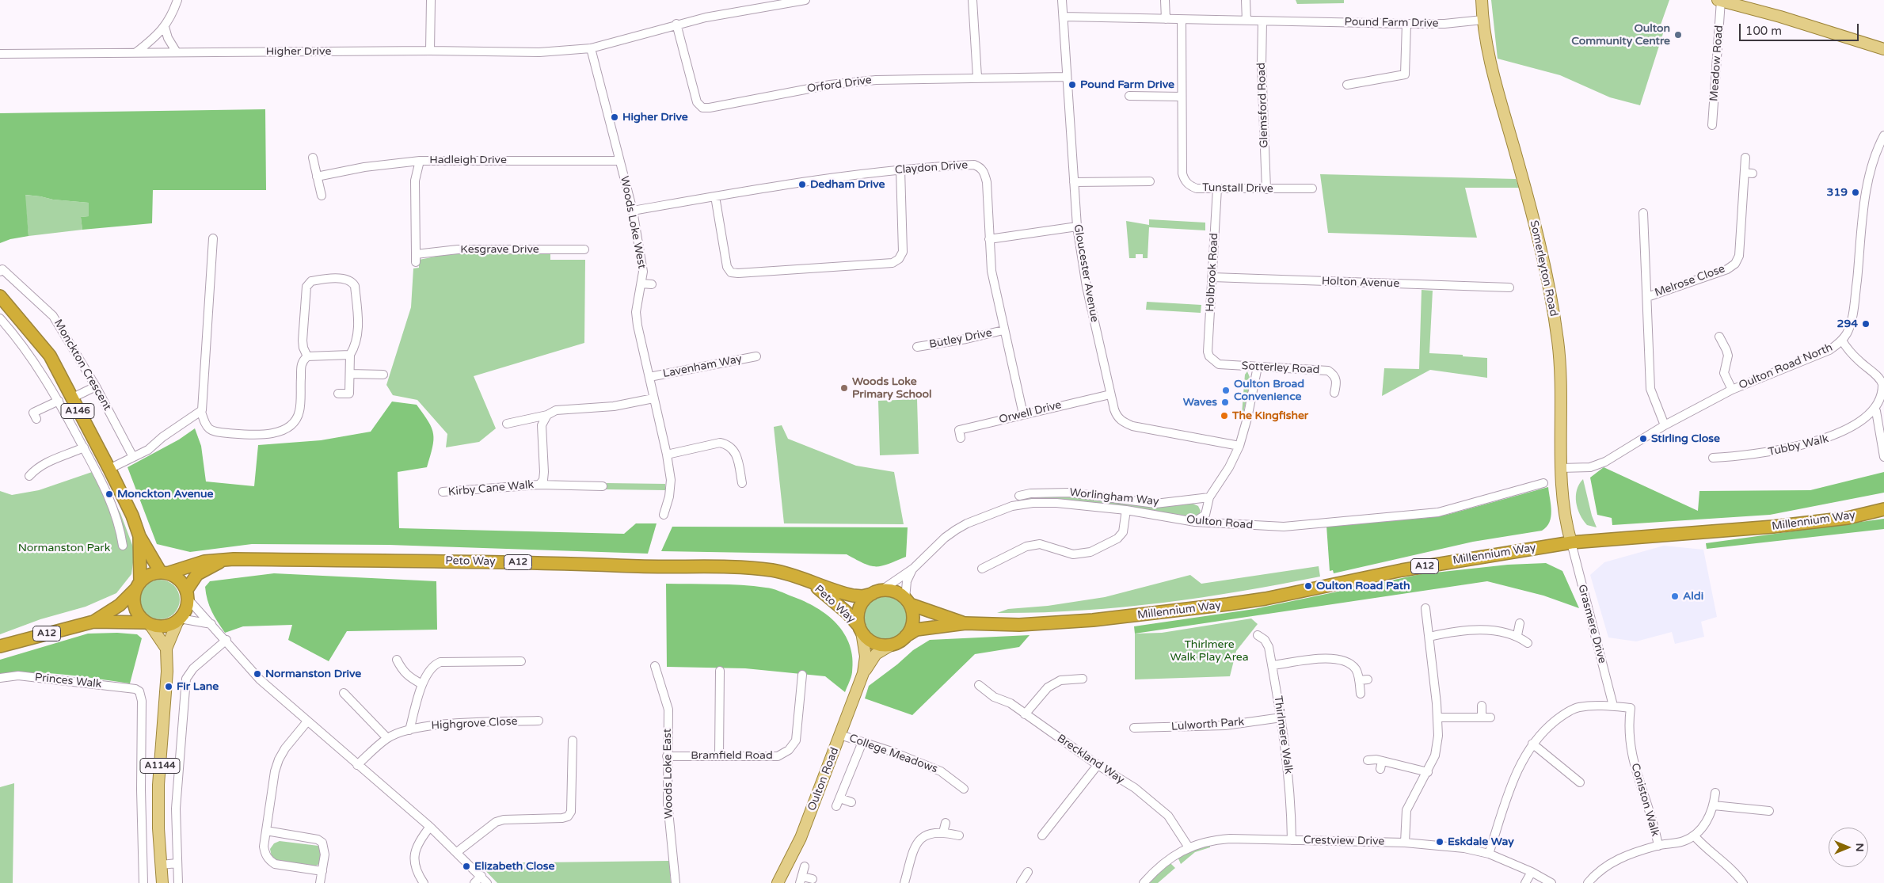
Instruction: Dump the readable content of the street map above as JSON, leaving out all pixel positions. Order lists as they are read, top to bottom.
{
  "streets": {
    "highway": [
      "A146",
      "Millennium Way",
      "Peto Way",
      "A12"
    ],
    "main road": ["Somerleyton Road", "Oulton Road", "A1144"],
    "street": [
      "Pound Farm Drive",
      "Higher Drive",
      "Meadow Road",
      "Orford Drive",
      "Glemsford Road",
      "Hadleigh Drive",
      "Claydon Drive",
      "Tunstall Drive",
      "Woods Loke West",
      "Kesgrave Drive",
      "Holbrook Road",
      "Gloucester Avenue",
      "Melrose Close",
      "Holton Avenue",
      "Butley Drive",
      "Monckton Crescent",
      "Lavenham Way",
      "Oulton Road North",
      "Sotterley Road",
      "Orwell Drive",
      "Tubby Walk",
      "Kirby Cane Walk",
      "Worlingham Way",
      "Grasmere Drive",
      "Princes Walk",
      "Highgrove Close",
      "Lulworth Park",
      "Thirlmere Walk",
      "College Meadows",
      "Bramfield Road",
      "Breckland Way",
      "Woods Loke East",
      "Coniston Walk",
      "Crestview Drive"
    ]
  },
  "crossings": [
    ["Pound Farm Drive", "Glemsford Road"],
    ["Pound Farm Drive", "Tunstall Drive"],
    ["Pound Farm Drive", "Somerleyton Road"],
    ["Pound Farm Drive", "Gloucester Avenue"],
    ["Higher Drive", "Orford Drive"],
    ["Higher Drive", "Woods Loke West"],
    ["Orford Drive", "Gloucester Avenue"],
    ["Glemsford Road", "Tunstall Drive"],
    ["Hadleigh Drive", "Woods Loke West"],
    ["Hadleigh Drive", "Kesgrave Drive"],
    ["Claydon Drive", "Woods Loke West"],
    ["Claydon Drive", "Butley Drive"],
    ["Claydon Drive", "Orwell Drive"],
    ["Tunstall Drive", "Holbrook Road"],
    ["Woods Loke West", "Lavenham Way"],
    ["Somerleyton Road", "Oulton Road North"],
    ["Somerleyton Road", "Millennium Way"],
    ["Somerleyton Road", "Grasmere Drive"],
    ["Holbrook Road", "Holton Avenue"],
    ["Holbrook Road", "Sotterley Road"],
    ["Gloucester Avenue", "Orwell Drive"],
    ["A146", "Peto Way"],
    ["A146", "A12"],
    ["A146", "A1144"],
    ["Millennium Way", "Oulton Road"],
    ["Millennium Way", "Peto Way"],
    ["Millennium Way", "Grasmere Drive"],
    ["Oulton Road", "Peto Way"],
    ["Oulton Road", "College Meadows"],
    ["Peto Way", "A12"],
    ["Peto Way", "A1144"],
    ["A12", "A1144"],
    ["Grasmere Drive", "Coniston Walk"],
    ["Lulworth Park", "Thirlmere Walk"],
    ["Thirlmere Walk", "Crestview Drive"],
    ["Bramfield Road", "Woods Loke East"],
    ["Breckland Way", "Crestview Drive"]
  ],
  "parks": ["Normanston Park", "Thirlmere Walk Play Area"],
  "places": [
    "Oulton Community Centre",
    "Pound Farm Drive",
    "Higher Drive",
    "Dedham Drive",
    "319",
    "294",
    "Woods Loke Primary School",
    "Oulton Broad Convenience",
    "Waves",
    "The Kingfisher",
    "Stirling Close",
    "Monckton Avenue",
    "Oulton Road Path",
    "Aldi",
    "Normanston Drive",
    "Fir Lane",
    "Eskdale Way",
    "Elizabeth Close"
  ],
  "scale_bar": "100 m",
  "north": "right"
}
